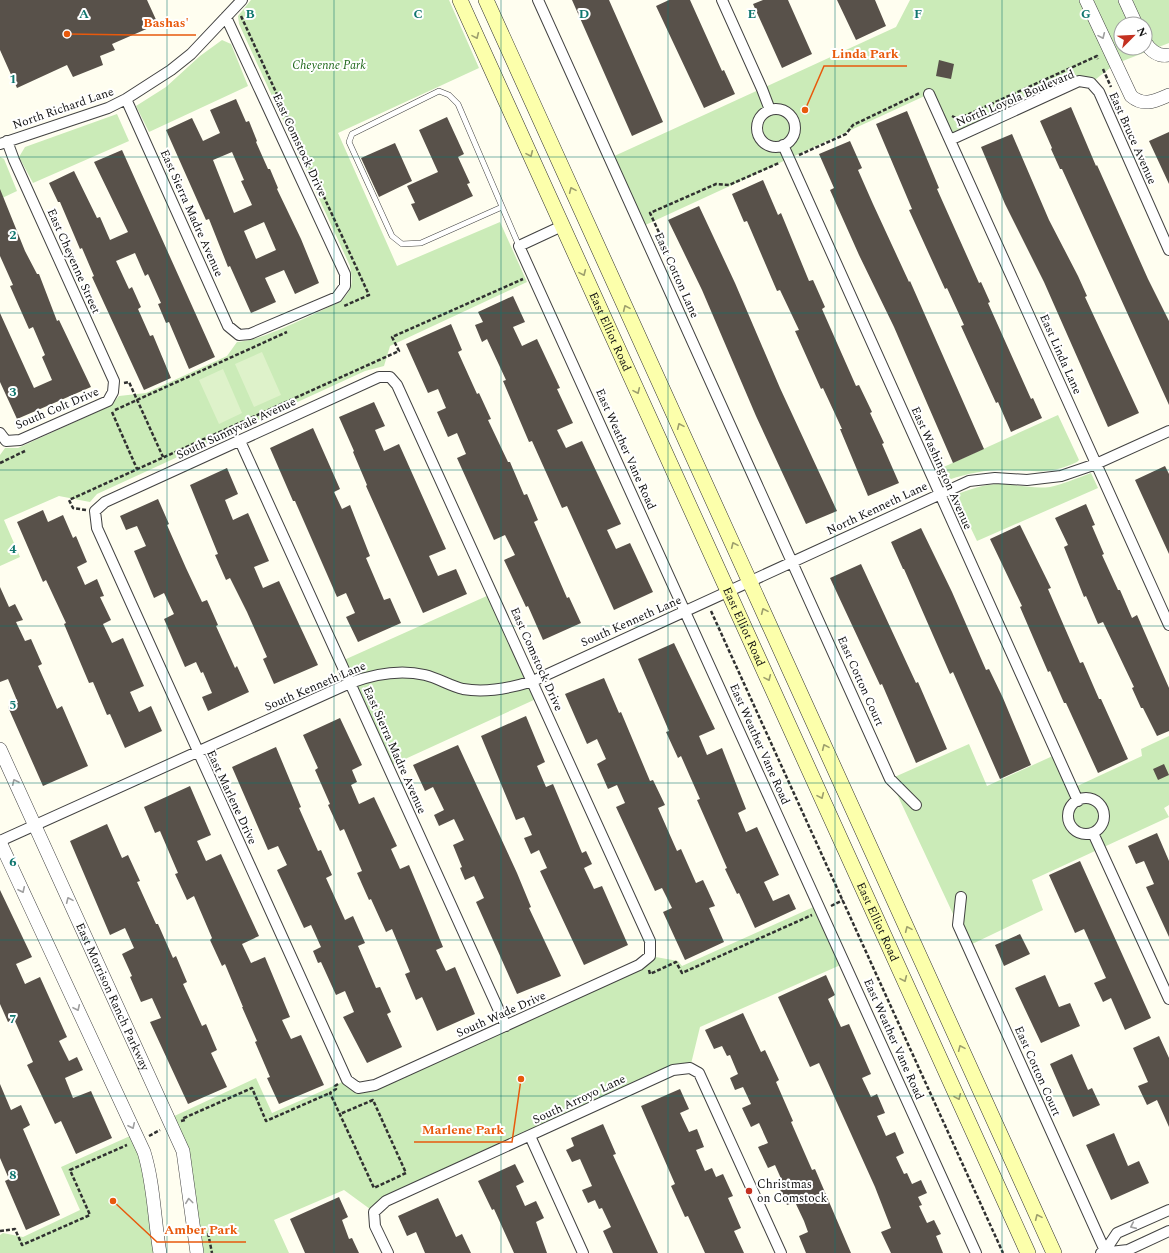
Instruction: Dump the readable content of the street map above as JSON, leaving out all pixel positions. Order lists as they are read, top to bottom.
{
  "streets": {
    "main road": ["East Elliot Road"],
    "street": [
      "North Loyola Boulevard",
      "North Richard Lane",
      "East Bruce Avenue",
      "East Comstock Drive",
      "East Sierra Madre Avenue",
      "East Cheyenne Street",
      "East Cotton Lane",
      "East Linda Lane",
      "South Colt Drive",
      "South Sunnyvale Avenue",
      "East Weather Vane Road",
      "East Washington Avenue",
      "North Kenneth Lane",
      "South Kenneth Lane",
      "East Cotton Court",
      "East Marlene Drive",
      "East Morrison Ranch Parkway",
      "South Wade Drive",
      "South Arroyo Lane"
    ]
  },
  "crossings": [
    ["North Loyola Boulevard", "East Bruce Avenue"],
    ["North Loyola Boulevard", "East Linda Lane"],
    ["North Richard Lane", "East Comstock Drive"],
    ["North Richard Lane", "East Sierra Madre Avenue"],
    ["North Richard Lane", "East Cheyenne Street"],
    ["East Comstock Drive", "East Sierra Madre Avenue"],
    ["East Comstock Drive", "South Sunnyvale Avenue"],
    ["East Comstock Drive", "South Kenneth Lane"],
    ["East Comstock Drive", "South Wade Drive"],
    ["East Sierra Madre Avenue", "South Sunnyvale Avenue"],
    ["East Sierra Madre Avenue", "South Kenneth Lane"],
    ["East Sierra Madre Avenue", "South Wade Drive"],
    ["East Cheyenne Street", "South Colt Drive"],
    ["East Cotton Lane", "North Kenneth Lane"],
    ["East Cotton Lane", "East Cotton Court"],
    ["East Elliot Road", "North Kenneth Lane"],
    ["East Elliot Road", "South Kenneth Lane"],
    ["East Linda Lane", "North Kenneth Lane"],
    ["South Sunnyvale Avenue", "East Marlene Drive"],
    ["East Weather Vane Road", "South Kenneth Lane"],
    ["East Washington Avenue", "North Kenneth Lane"],
    ["North Kenneth Lane", "South Kenneth Lane"],
    ["North Kenneth Lane", "East Cotton Court"],
    ["South Kenneth Lane", "East Marlene Drive"],
    ["South Kenneth Lane", "East Morrison Ranch Parkway"],
    ["East Marlene Drive", "South Wade Drive"]
  ],
  "parks": ["Cheyenne Park"],
  "places": [
    "Bashas'",
    "Linda Park",
    "Marlene Park",
    "Christmas on Comstock",
    "Amber Park"
  ],
  "north": "top right",
  "grid": {
    "columns": [
      "A",
      "B",
      "C",
      "D",
      "E",
      "F",
      "G"
    ],
    "rows": [
      "1",
      "2",
      "3",
      "4",
      "5",
      "6",
      "7",
      "8"
    ]
  }
}
